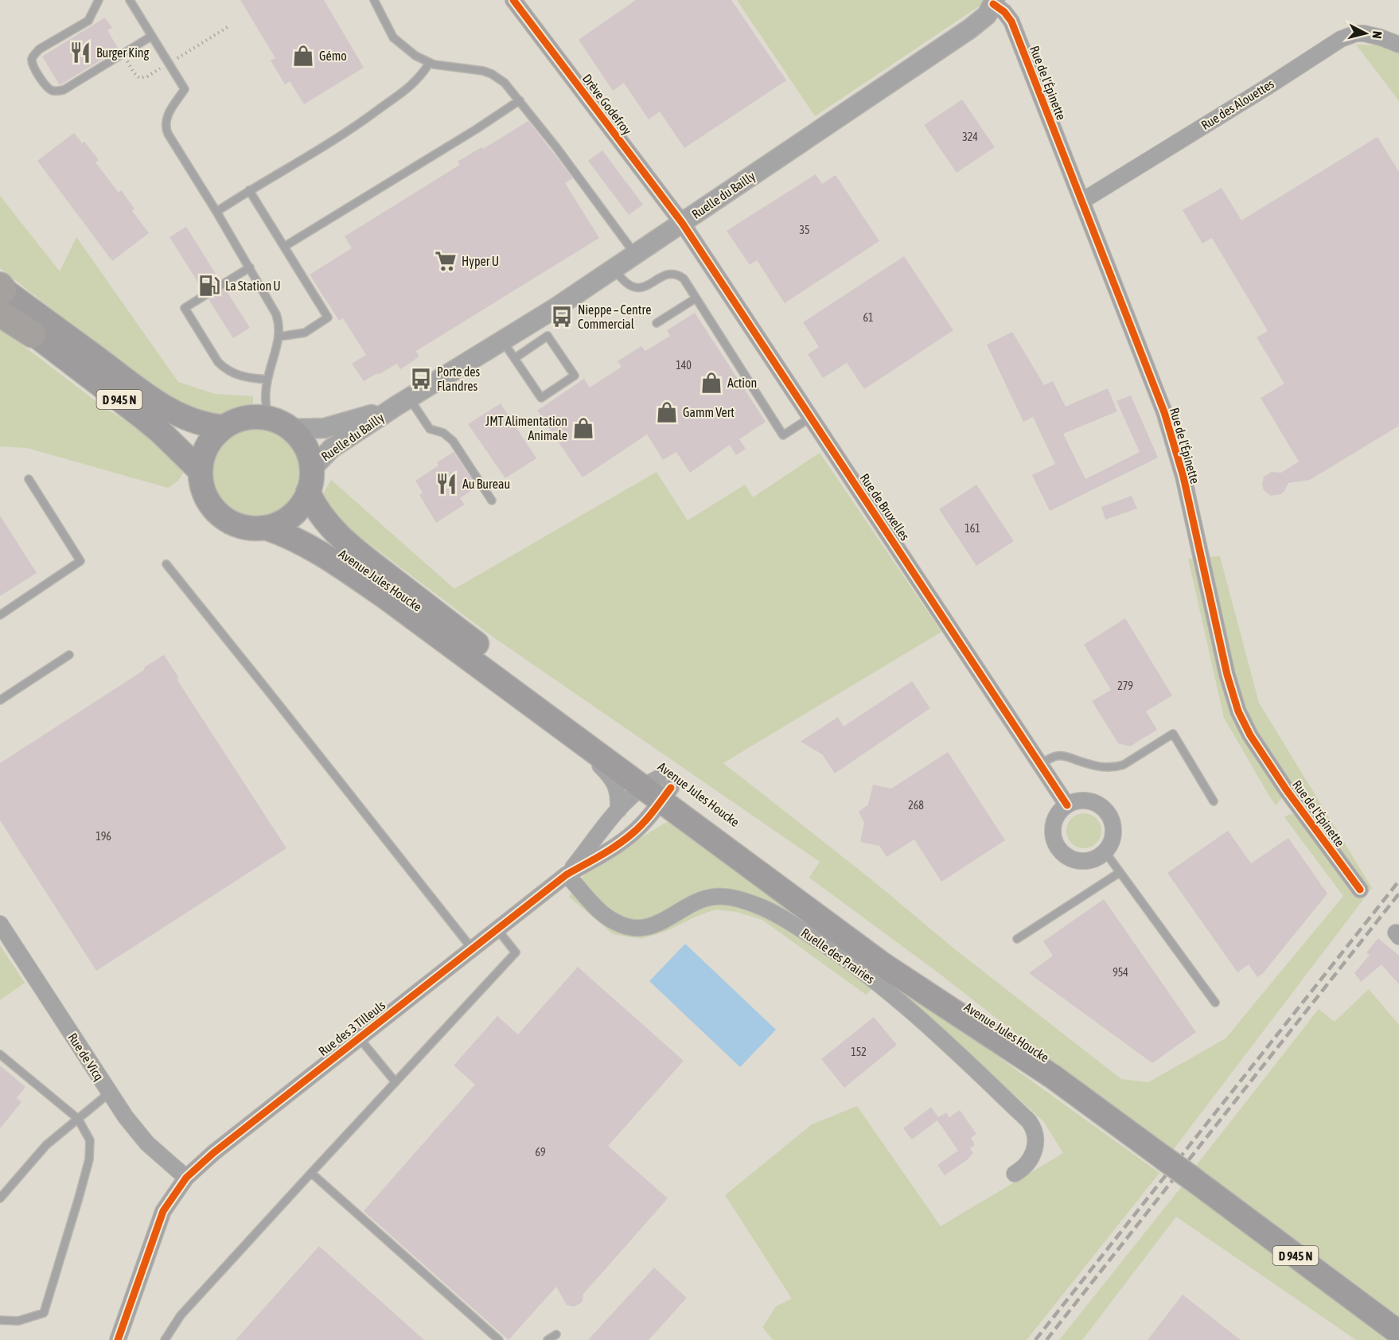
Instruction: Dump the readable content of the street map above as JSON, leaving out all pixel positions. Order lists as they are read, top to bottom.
{
  "streets": {
    "main road": ["D 945 N", "Avenue Jules Houcke"],
    "street": [
      "Rue de l'Épinette",
      "Drève Godefroy",
      "Rue des Alouettes",
      "Ruelle du Bailly",
      "Rue de Bruxelles",
      "Ruelle des Prairies",
      "Rue des 3 Tilleuls",
      "Rue de Vicq"
    ]
  },
  "crossings": [
    ["Rue de l'Épinette", "Rue des Alouettes"],
    ["Rue de l'Épinette", "Ruelle du Bailly"],
    ["Drève Godefroy", "Ruelle du Bailly"],
    ["Drève Godefroy", "Rue de Bruxelles"],
    ["Ruelle du Bailly", "D 945 N"],
    ["Ruelle du Bailly", "Rue de Bruxelles"],
    ["Ruelle du Bailly", "Avenue Jules Houcke"],
    ["D 945 N", "Avenue Jules Houcke"],
    ["Avenue Jules Houcke", "Rue des 3 Tilleuls"],
    ["Ruelle des Prairies", "Rue des 3 Tilleuls"],
    ["Rue des 3 Tilleuls", "Rue de Vicq"]
  ],
  "places": {
    "restaurant": ["Burger King", "Au Bureau"],
    "shop": [
      "Gémo",
      "Action",
      "Gamm Vert",
      "JMT Alimentation Animale"
    ],
    "supermarket": ["Hyper U"],
    "fuel station": ["La Station U"],
    "bus stop": ["Nieppe – Centre Commercial", "Porte des Flandres"]
  },
  "house_numbers": [
    "324",
    "35",
    "61",
    "140",
    "161",
    "279",
    "268",
    "196",
    "954",
    "152",
    "69"
  ],
  "north": "right"
}
